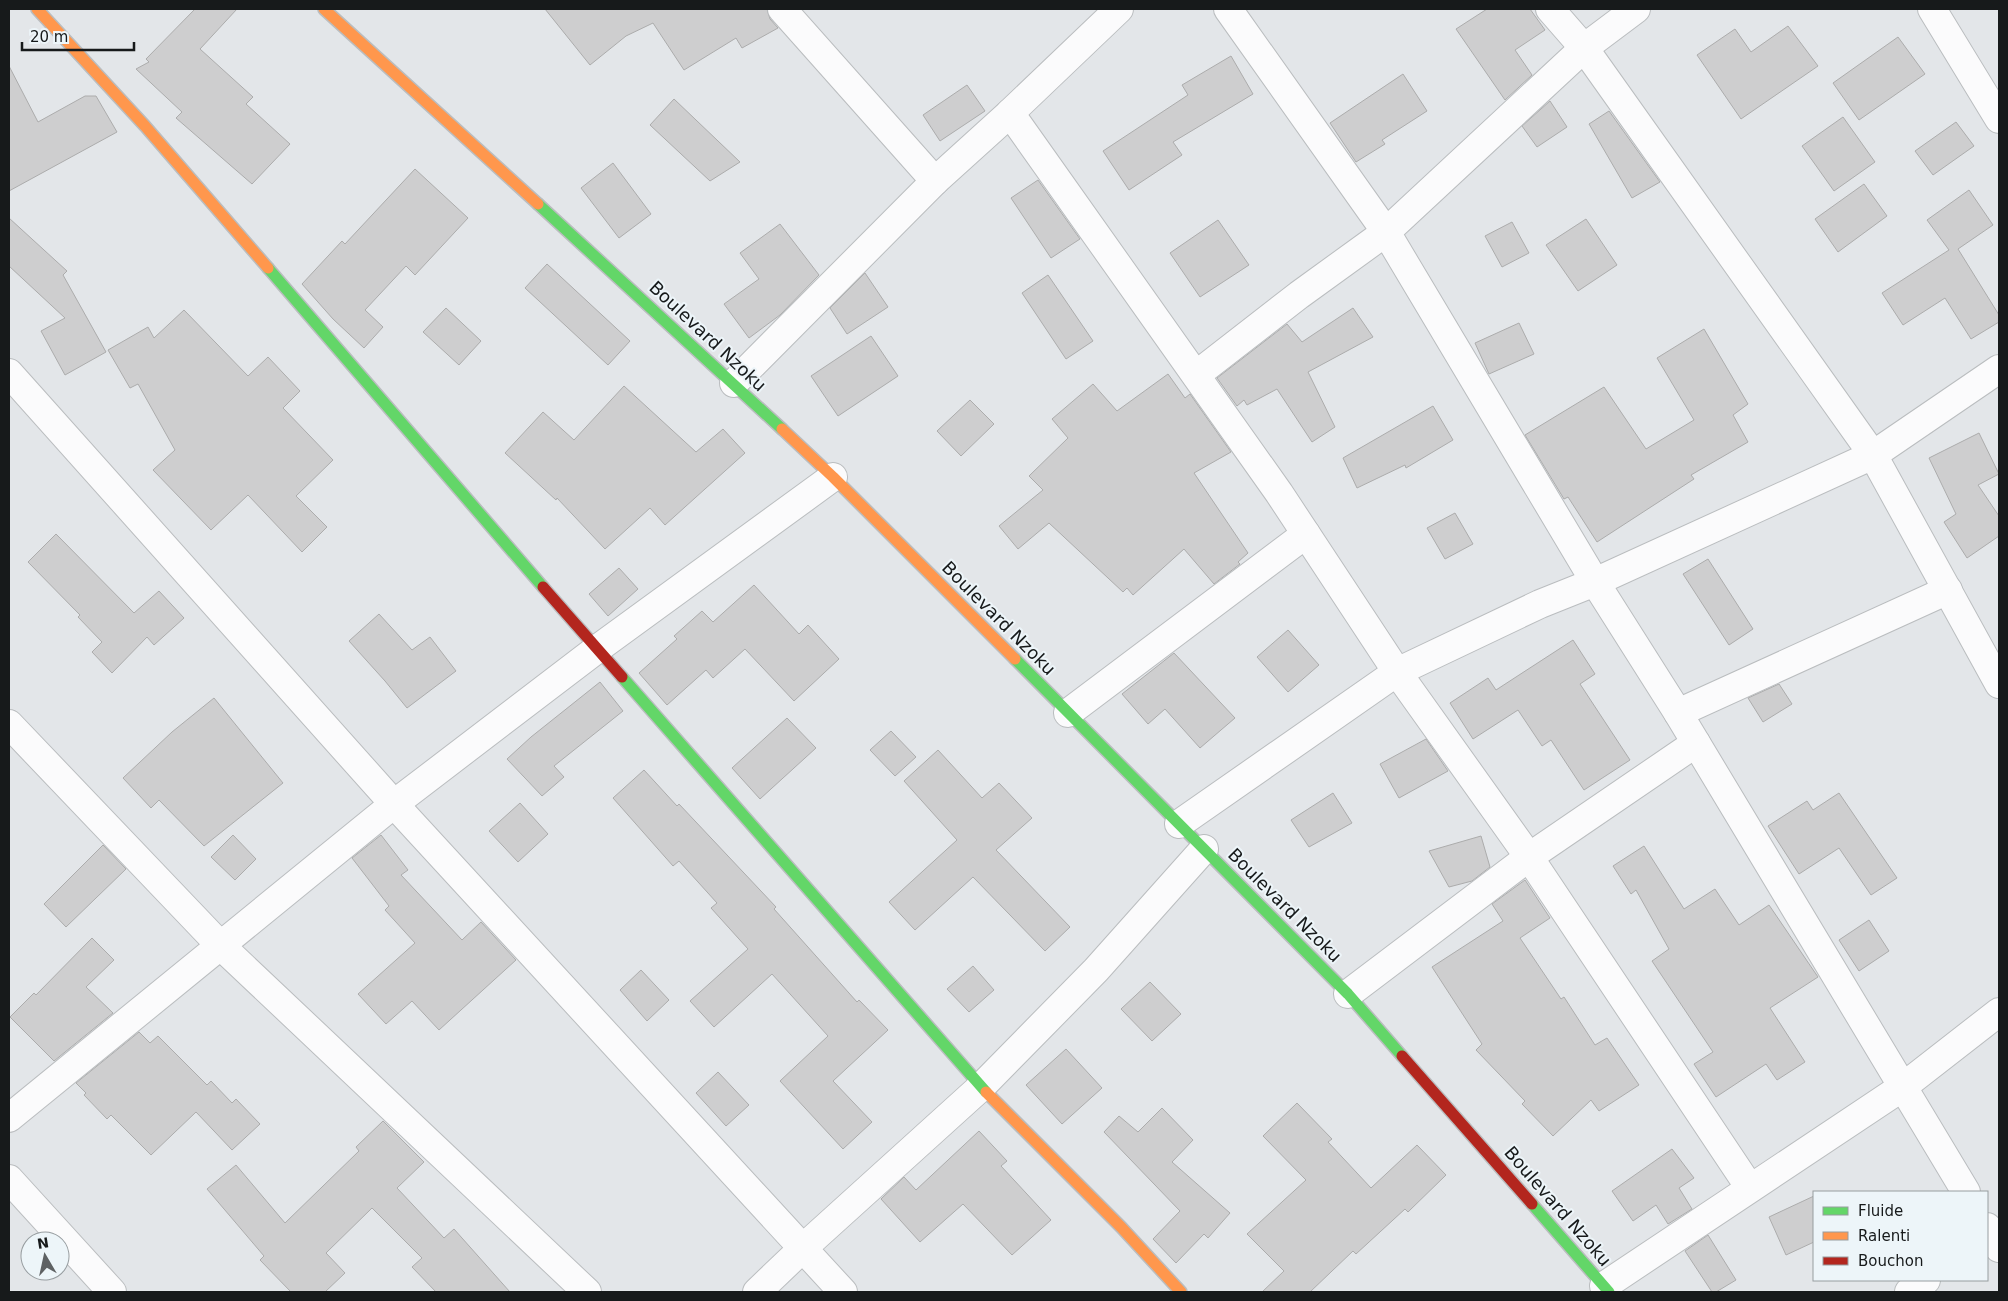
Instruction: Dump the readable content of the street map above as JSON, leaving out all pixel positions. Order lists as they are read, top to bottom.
{
  "streets": {
    "street": ["Boulevard Nzoku"]
  },
  "legend": ["Fluide", "Ralenti", "Bouchon"],
  "scale_bar": "20 m",
  "north": "top"
}
